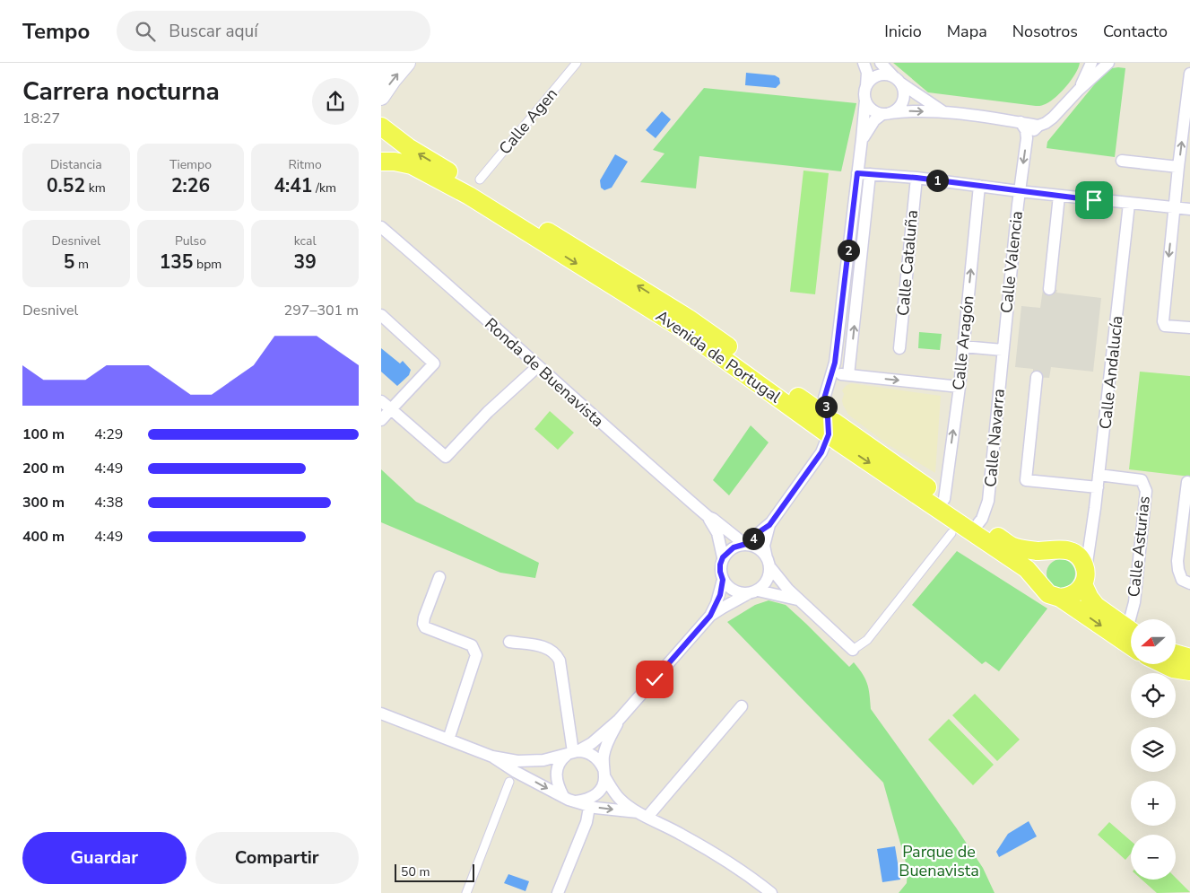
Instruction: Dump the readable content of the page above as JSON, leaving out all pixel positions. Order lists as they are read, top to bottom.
{
  "streets": {
    "main road": ["Avenida de Portugal"],
    "street": [
      "Calle Agen",
      "Calle Valencia",
      "Calle Cataluña",
      "Calle Aragón",
      "Ronda de Buenavista",
      "Calle Andalucía",
      "Calle Navarra",
      "Calle Asturias"
    ]
  },
  "crossings": [
    ["Calle Valencia", "Calle Navarra"],
    ["Calle Aragón", "Avenida de Portugal"],
    ["Avenida de Portugal", "Calle Andalucía"],
    ["Avenida de Portugal", "Calle Navarra"],
    ["Calle Andalucía", "Calle Asturias"]
  ],
  "parks": ["Parque de Buenavista"],
  "scale_bar": "50 m",
  "north": "left",
  "page": {
    "header": "Tempo",
    "search": "Buscar aquí",
    "nav": [
      "Inicio",
      "Mapa",
      "Nosotros",
      "Contacto"
    ],
    "heading": ["Carrera nocturna", "18:27"],
    "stats": [
      ["Distancia", "0.52 km"],
      ["Tiempo", "2:26"],
      ["Ritmo", "4:41 /km"],
      ["Desnivel", "5 m"],
      ["Pulso", "135 bpm"],
      ["kcal", "39"]
    ],
    "pins": [
      "1",
      "2",
      "3",
      "4"
    ],
    "chart": ["Desnivel", "297–301 m"],
    "list": [
      {
        "name": "100 m",
        "note": "4:29"
      },
      {
        "name": "200 m",
        "note": "4:49"
      },
      {
        "name": "300 m",
        "note": "4:38"
      },
      {
        "name": "400 m",
        "note": "4:49"
      }
    ],
    "map_buttons": ["+", "−"],
    "buttons": ["Guardar", "Compartir"],
    "scale": "50 m"
  }
}
